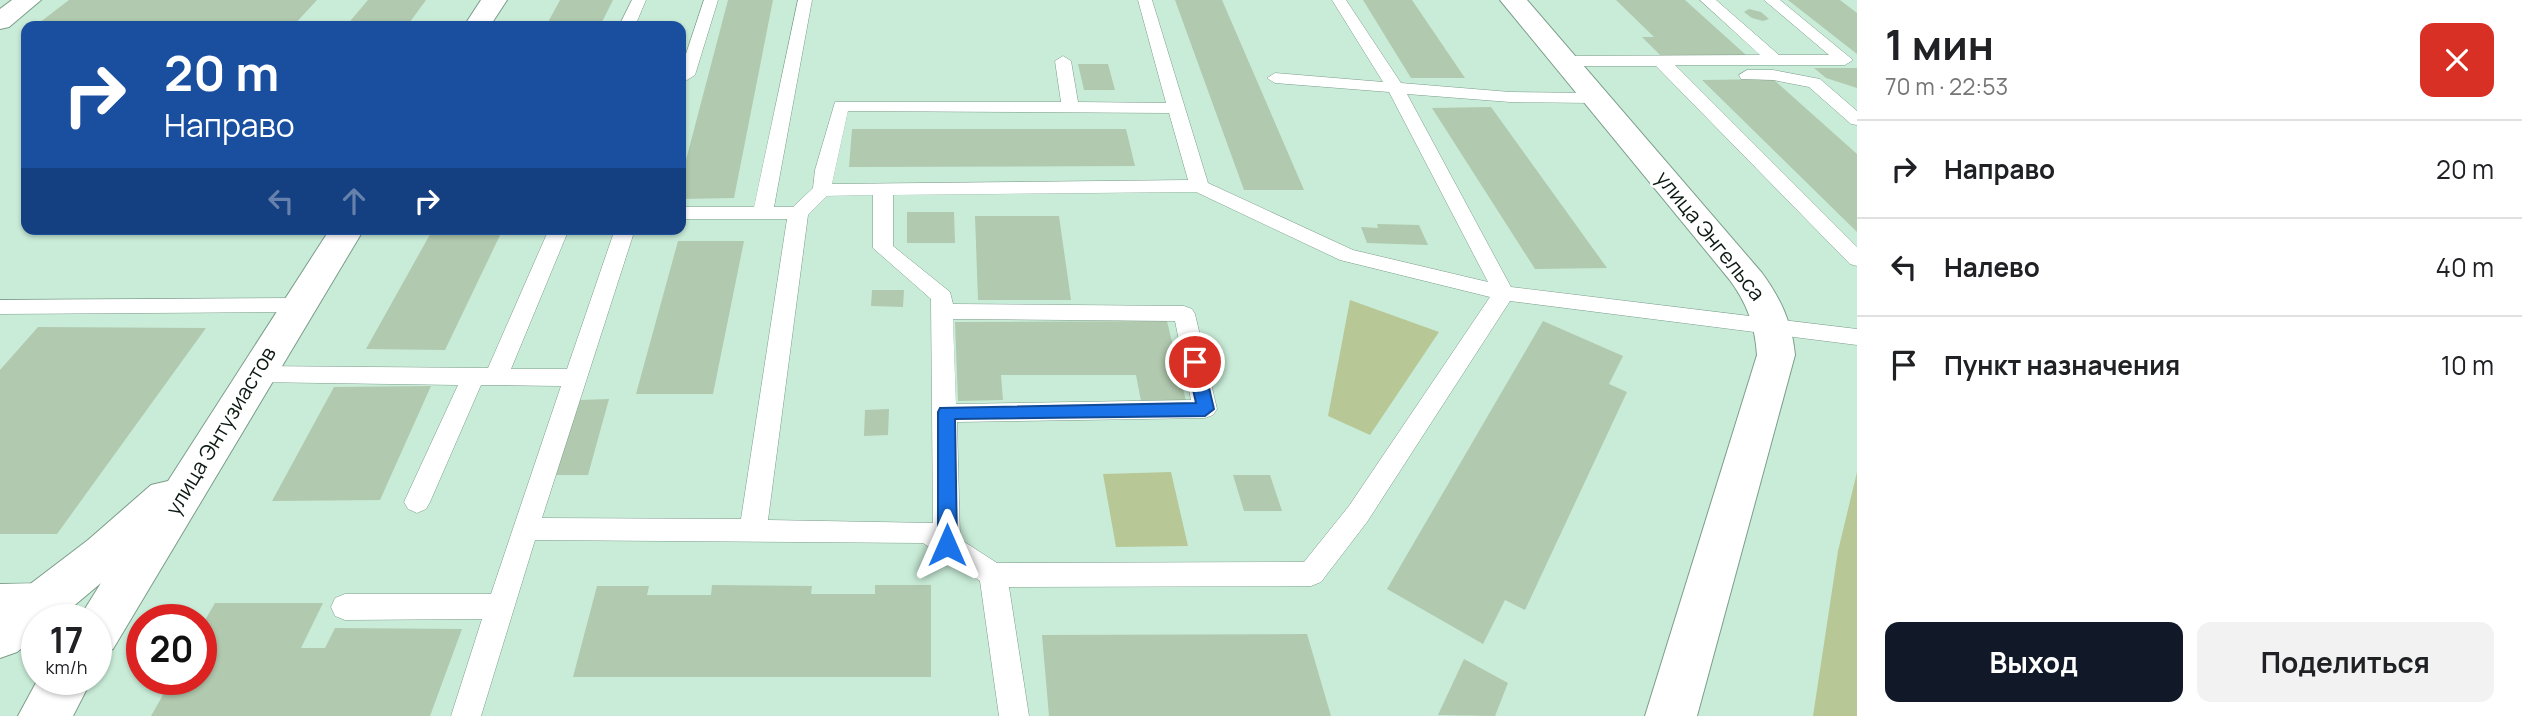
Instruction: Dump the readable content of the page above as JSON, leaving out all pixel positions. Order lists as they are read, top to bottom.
{
  "streets": {
    "main road": ["улица Энгельса", "улица Энтузиастов"]
  },
  "page": {
    "heading": ["1 мин", "70 m · 22:53"],
    "turn": ["20 m", "Направо"],
    "list": [
      {
        "name": "Направо",
        "value": "20 m"
      },
      {
        "name": "Налево",
        "value": "40 m"
      },
      {
        "name": "Пункт назначения",
        "value": "10 m"
      }
    ],
    "speed": "17 km/h",
    "limit": "20",
    "buttons": ["Выход", "Поделиться"]
  }
}
